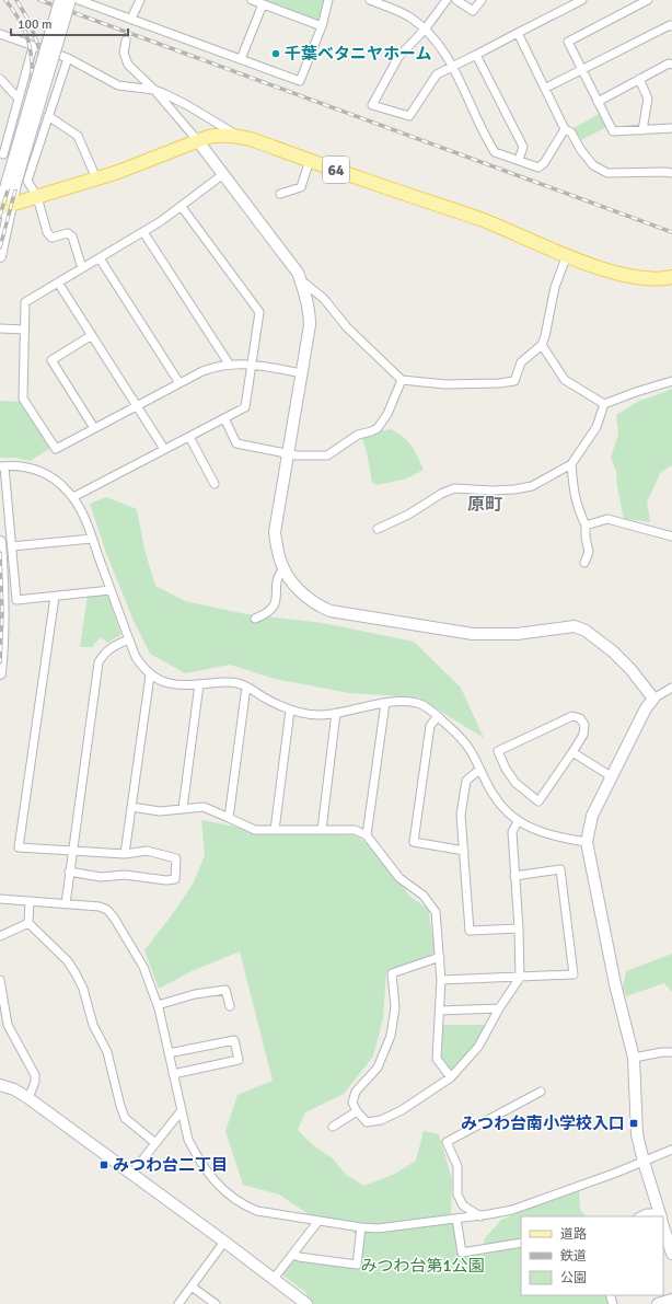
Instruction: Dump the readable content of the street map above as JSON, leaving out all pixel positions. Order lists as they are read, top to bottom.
{
  "streets": {
    "main road": ["64"]
  },
  "districts": ["原町"],
  "parks": ["みつわ台第1公園"],
  "places": {
    "other": ["千葉ベタニヤホーム"],
    "transit": ["みつわ台南小学校入口", "みつわ台二丁目"]
  },
  "legend": ["道路", "鉄道", "公園"],
  "scale_bar": "100 m"
}
